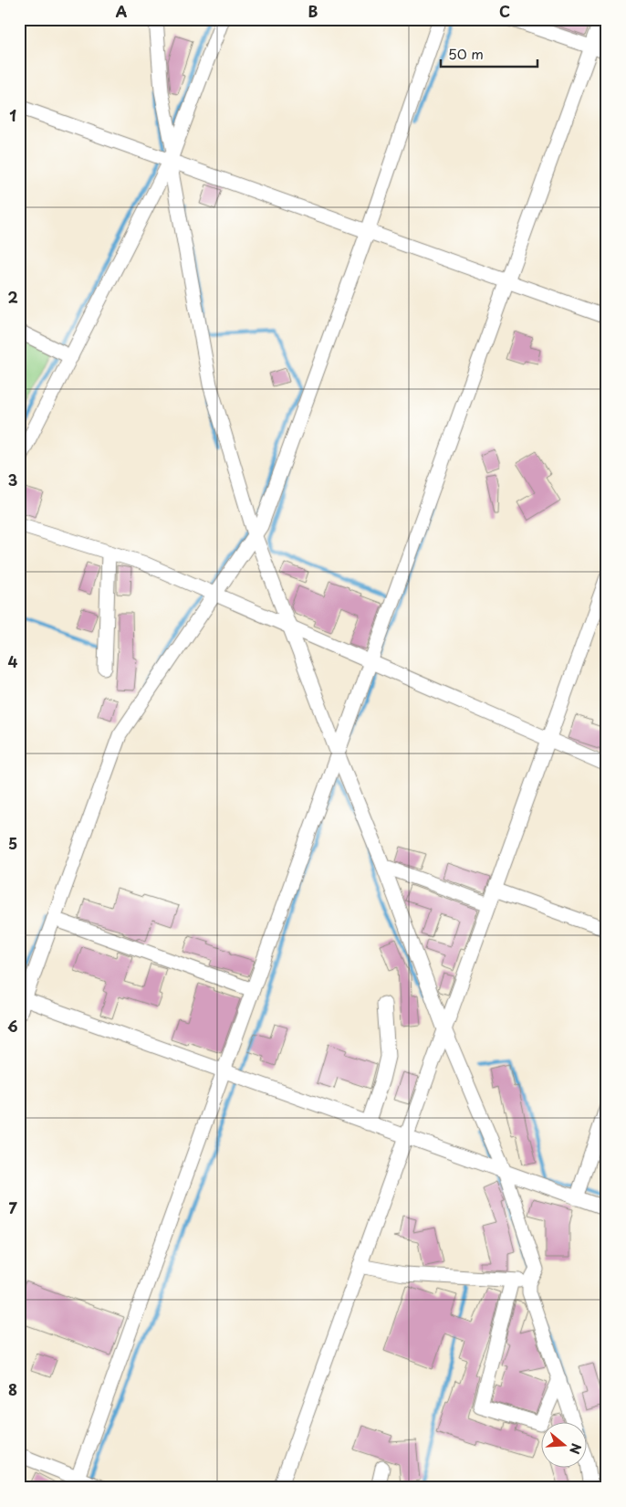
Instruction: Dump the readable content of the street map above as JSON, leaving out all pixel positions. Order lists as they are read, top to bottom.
{
  "scale_bar": "50 m",
  "north": "right",
  "grid": {
    "columns": ["A", "B", "C"],
    "rows": [
      "1",
      "2",
      "3",
      "4",
      "5",
      "6",
      "7",
      "8"
    ]
  }
}
